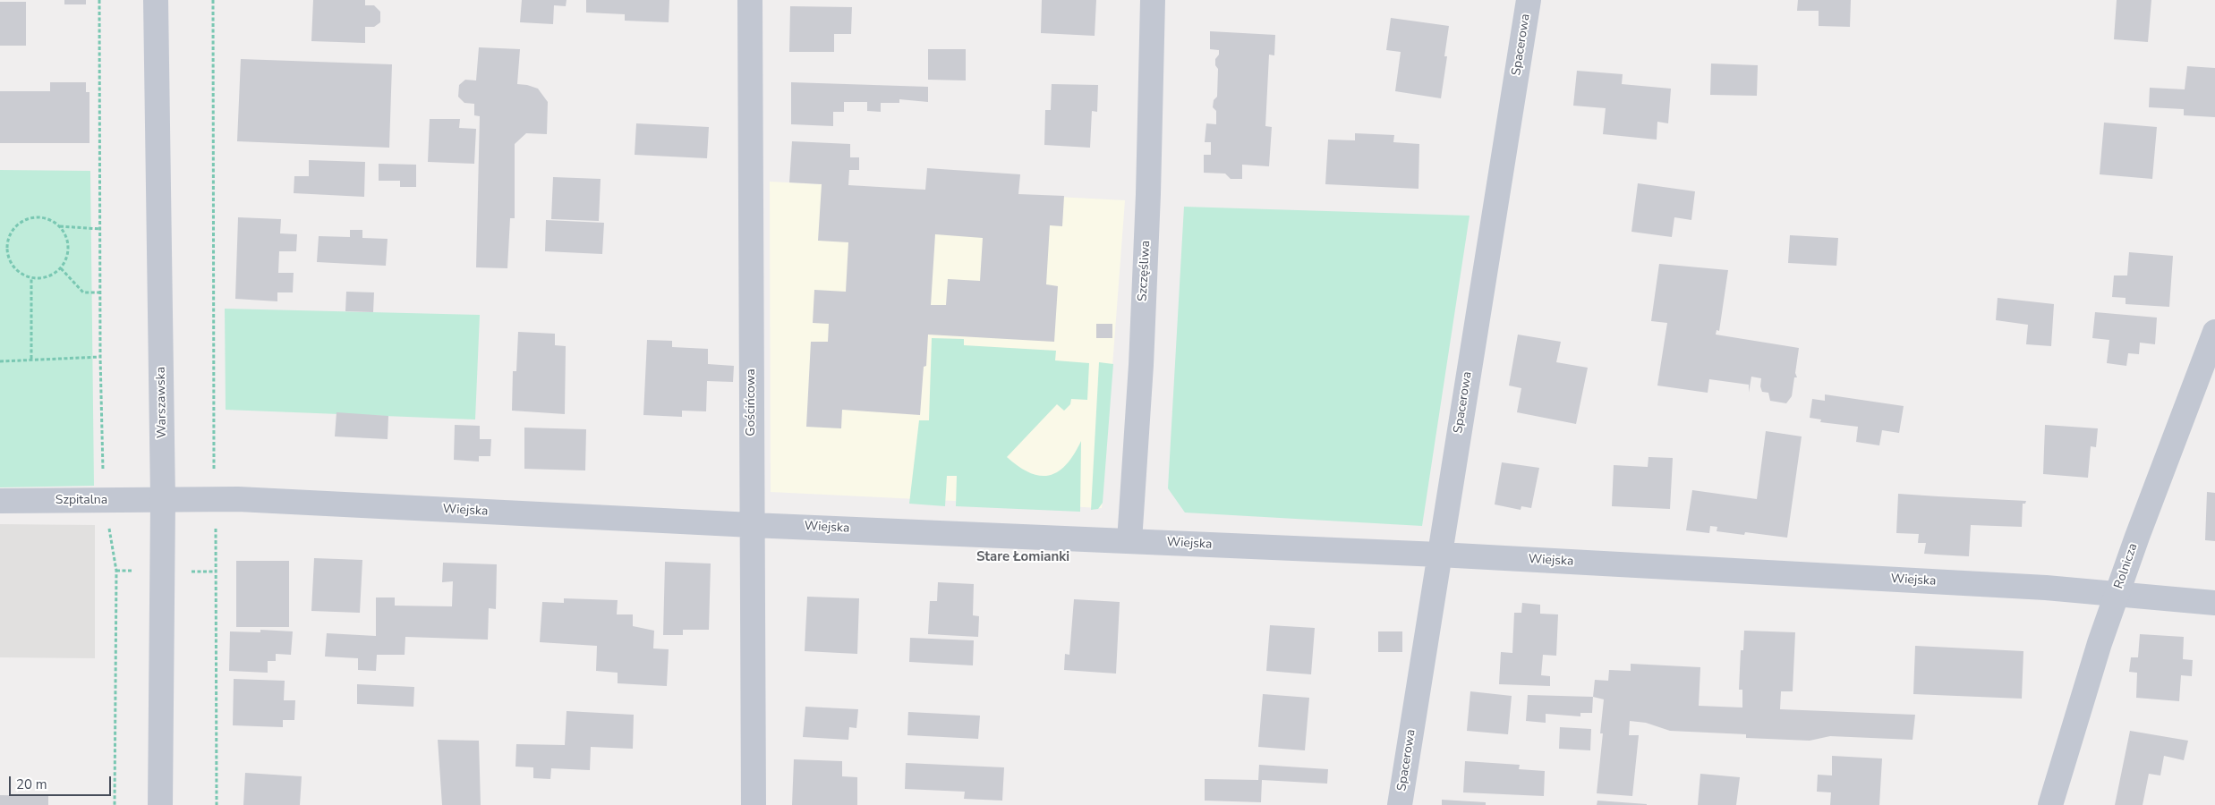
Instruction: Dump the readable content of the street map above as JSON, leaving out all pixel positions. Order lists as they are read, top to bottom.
{
  "streets": {
    "street": [
      "Spacerowa",
      "Szczęśliwa",
      "Warszawska",
      "Gościńcowa",
      "Szpitalna",
      "Wiejska",
      "Rolnicza"
    ]
  },
  "crossings": [
    ["Spacerowa", "Wiejska"],
    ["Szczęśliwa", "Wiejska"],
    ["Warszawska", "Szpitalna"],
    ["Warszawska", "Wiejska"],
    ["Gościńcowa", "Wiejska"],
    ["Szpitalna", "Wiejska"],
    ["Wiejska", "Rolnicza"]
  ],
  "districts": ["Stare Łomianki"],
  "scale_bar": "20 m"
}
